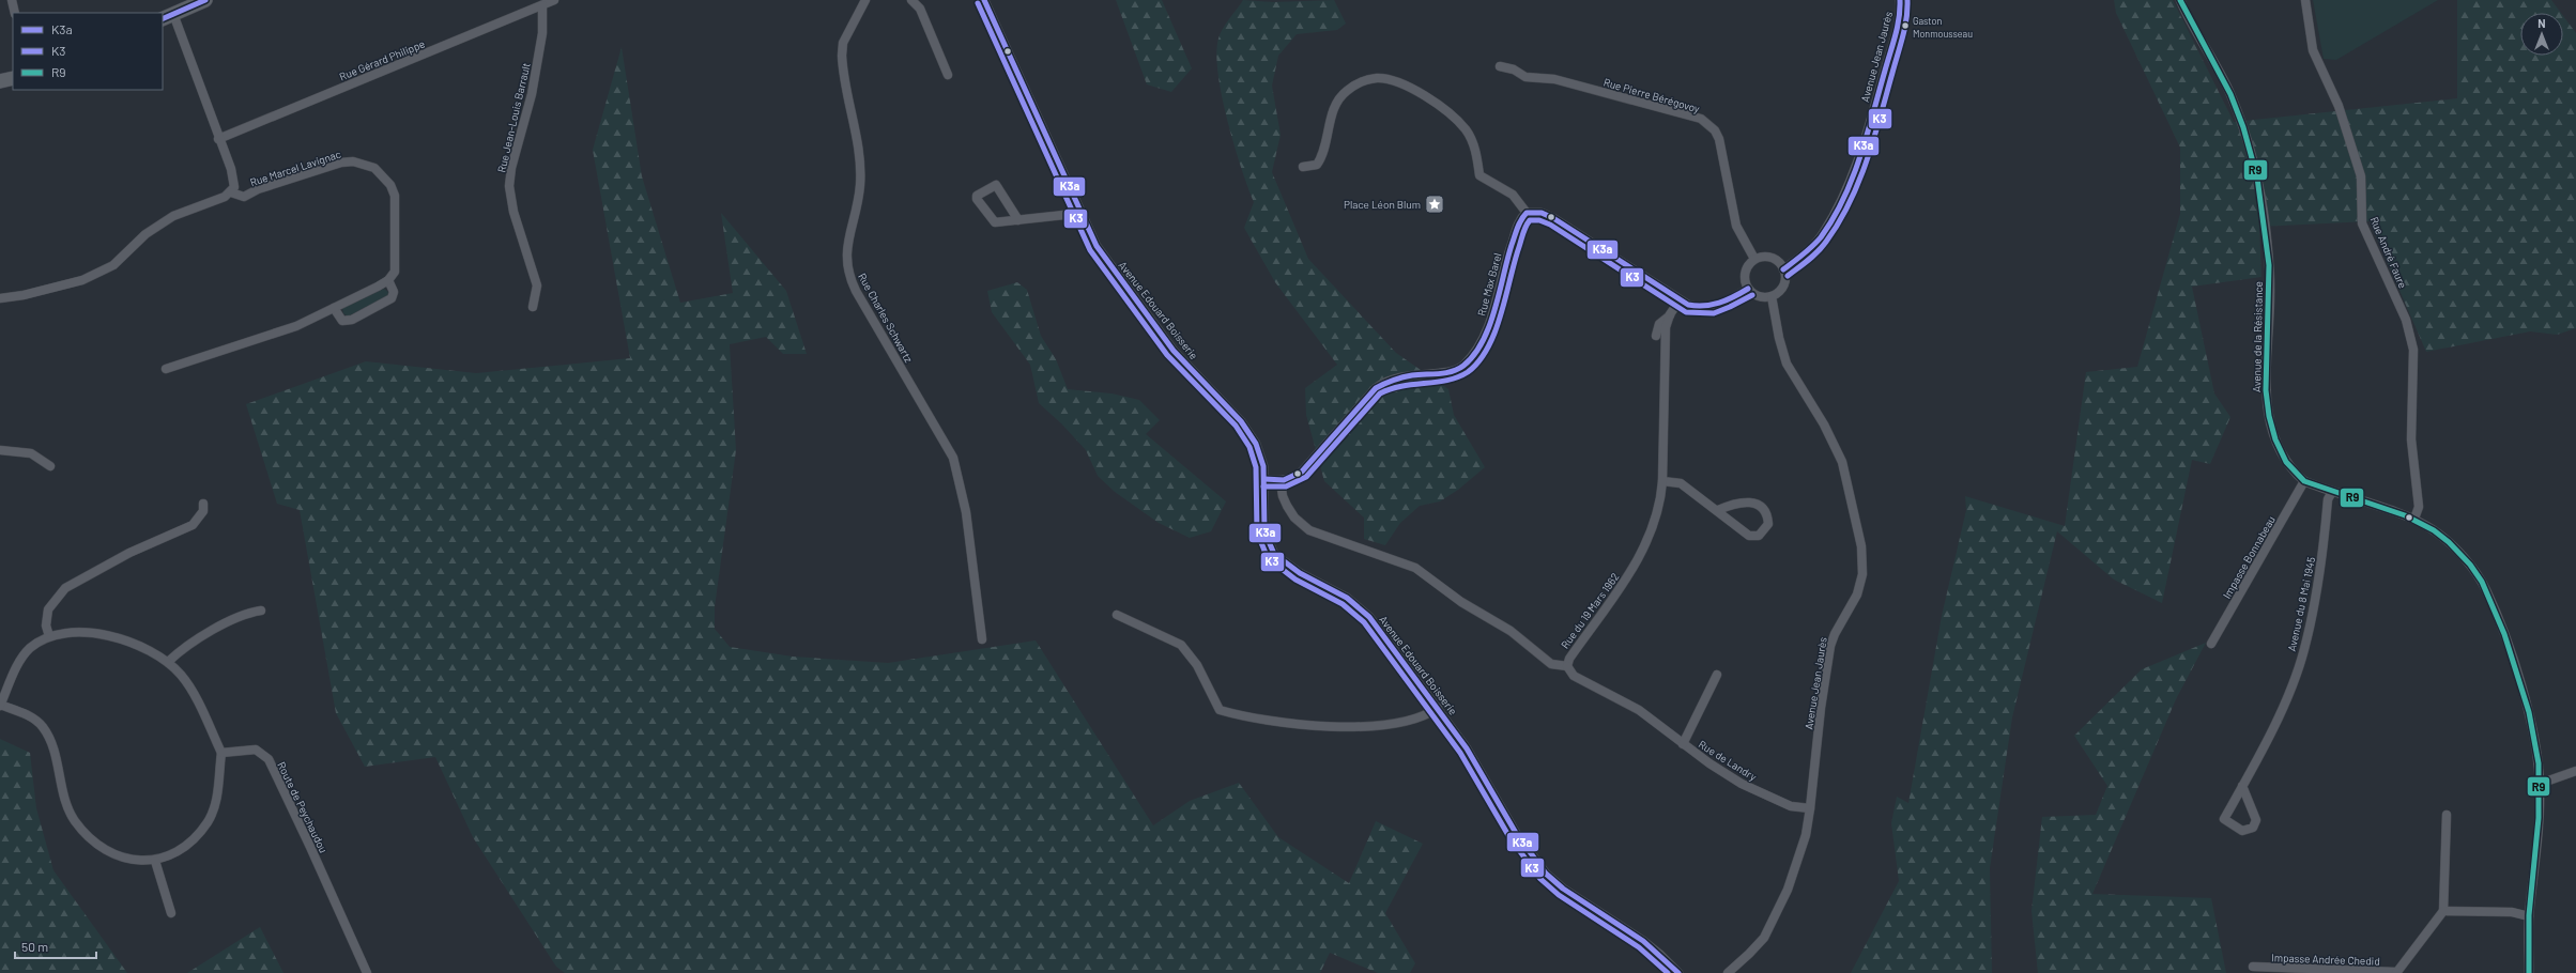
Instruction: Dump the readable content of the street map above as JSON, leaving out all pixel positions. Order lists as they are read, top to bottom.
{
  "streets": {
    "street": [
      "Avenue Jean Jaurès",
      "Rue Gérard Philippe",
      "Rue Pierre Bérégovoy",
      "Rue Jean-Louis Barrault",
      "Rue Marcel Lavignac",
      "Rue André Faure",
      "Rue Max Barel",
      "Avenue Edouard Boisserie",
      "Rue Charles Schwartz",
      "Avenue de la Résistance",
      "Impasse Bonnabeau",
      "Avenue du 8 Mai 1945",
      "Rue du 19 Mars 1962",
      "Rue de Landry",
      "Route de Peychaudou",
      "Impasse Andrée Chedid"
    ]
  },
  "crossings": [
    ["Avenue Jean Jaurès", "Rue Pierre Bérégovoy"],
    ["Avenue Jean Jaurès", "Rue de Landry"],
    ["Rue Gérard Philippe", "Rue Jean-Louis Barrault"],
    ["Rue Gérard Philippe", "Rue Marcel Lavignac"],
    ["Rue André Faure", "Avenue de la Résistance"],
    ["Rue Max Barel", "Rue du 19 Mars 1962"],
    ["Avenue de la Résistance", "Impasse Bonnabeau"],
    ["Avenue de la Résistance", "Avenue du 8 Mai 1945"],
    ["Rue du 19 Mars 1962", "Rue de Landry"]
  ],
  "places": {
    "other": ["Gaston Monmousseau"],
    "place": ["Place Léon Blum"]
  },
  "lines": ["transit line K3a", "transit line K3", "transit line R9"],
  "legend": ["K3a", "K3", "R9"],
  "scale_bar": "50 m",
  "north": "top"
}
